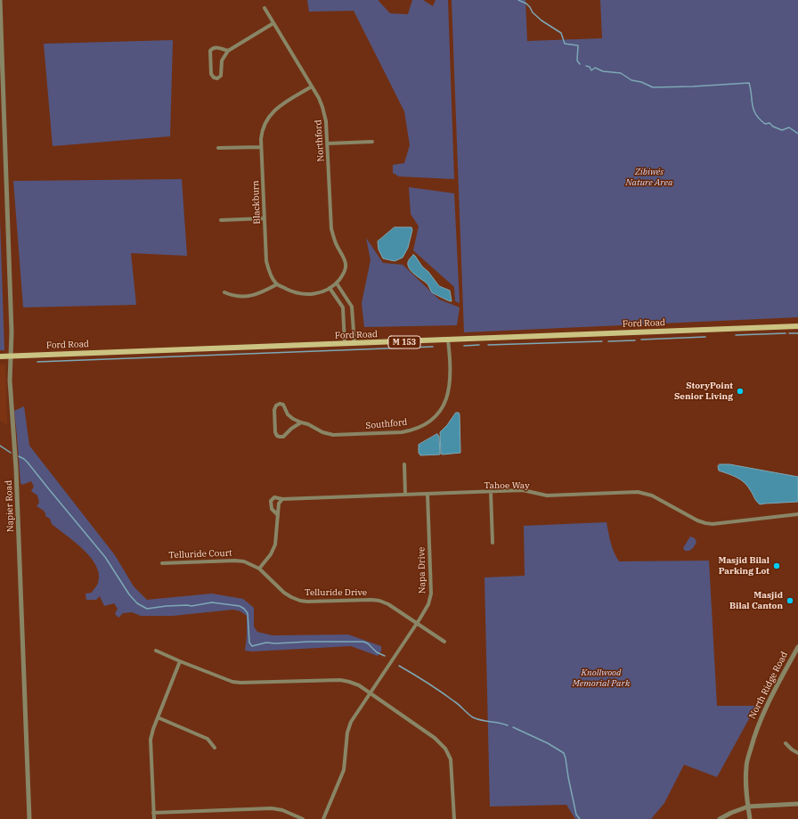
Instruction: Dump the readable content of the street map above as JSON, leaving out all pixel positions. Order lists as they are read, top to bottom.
{
  "streets": {
    "main road": ["Ford Road", "M 153"],
    "street": [
      "Northford",
      "Blackburn",
      "Southford",
      "Tahoe Way",
      "Napier Road",
      "Telluride Court",
      "Napa Drive",
      "Telluride Drive",
      "North Ridge Road"
    ]
  },
  "crossings": [
    ["Northford", "Blackburn"],
    ["Ford Road", "Southford"],
    ["Ford Road", "Napier Road"],
    ["Tahoe Way", "Napa Drive"],
    ["Telluride Court", "Telluride Drive"],
    ["Napa Drive", "Telluride Drive"]
  ],
  "parks": ["Zibiwés Nature Area", "Knollwood Memorial Park"],
  "places": ["StoryPoint Senior Living", "Masjid Bilal Parking Lot", "Masjid Bilal Canton"]
}
